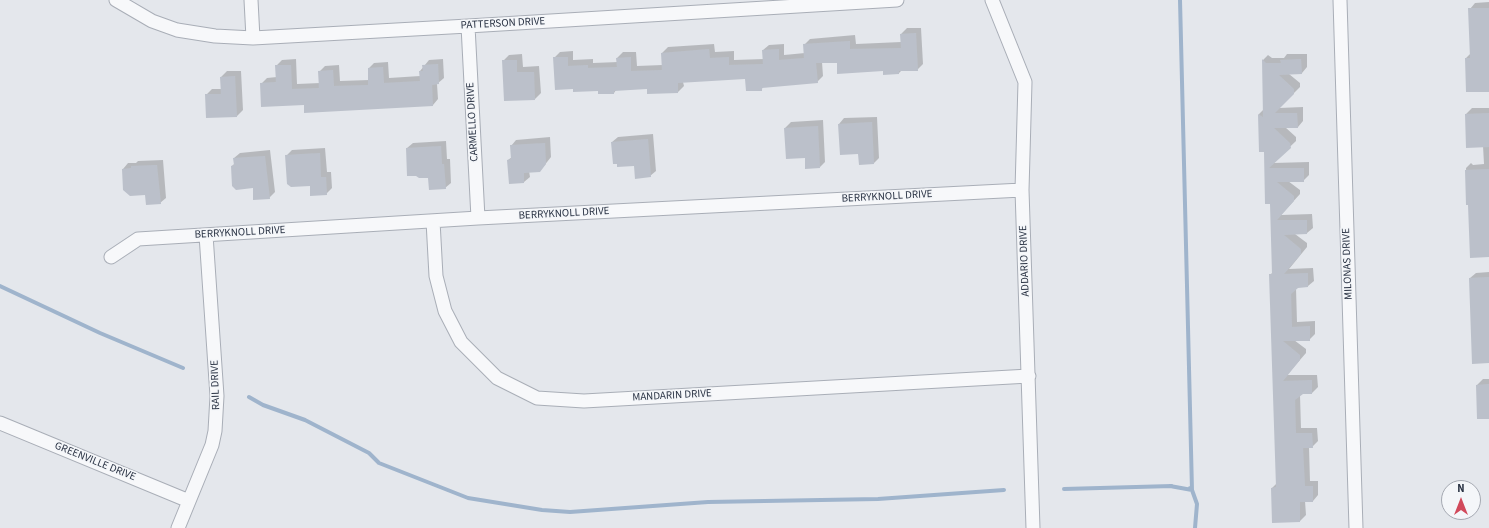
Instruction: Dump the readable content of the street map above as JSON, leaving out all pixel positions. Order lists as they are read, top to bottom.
{
  "streets": {
    "street": [
      "PATTERSON DRIVE",
      "CARMELLO DRIVE",
      "BERRYKNOLL DRIVE",
      "ADDARIO DRIVE",
      "MILONAS DRIVE",
      "RAIL DRIVE",
      "MANDARIN DRIVE",
      "GREENVILLE DRIVE"
    ]
  },
  "crossings": [
    ["PATTERSON DRIVE", "CARMELLO DRIVE"],
    ["CARMELLO DRIVE", "BERRYKNOLL DRIVE"],
    ["BERRYKNOLL DRIVE", "ADDARIO DRIVE"],
    ["BERRYKNOLL DRIVE", "RAIL DRIVE"],
    ["BERRYKNOLL DRIVE", "MANDARIN DRIVE"],
    ["ADDARIO DRIVE", "MANDARIN DRIVE"],
    ["RAIL DRIVE", "GREENVILLE DRIVE"]
  ],
  "north": "top"
}
